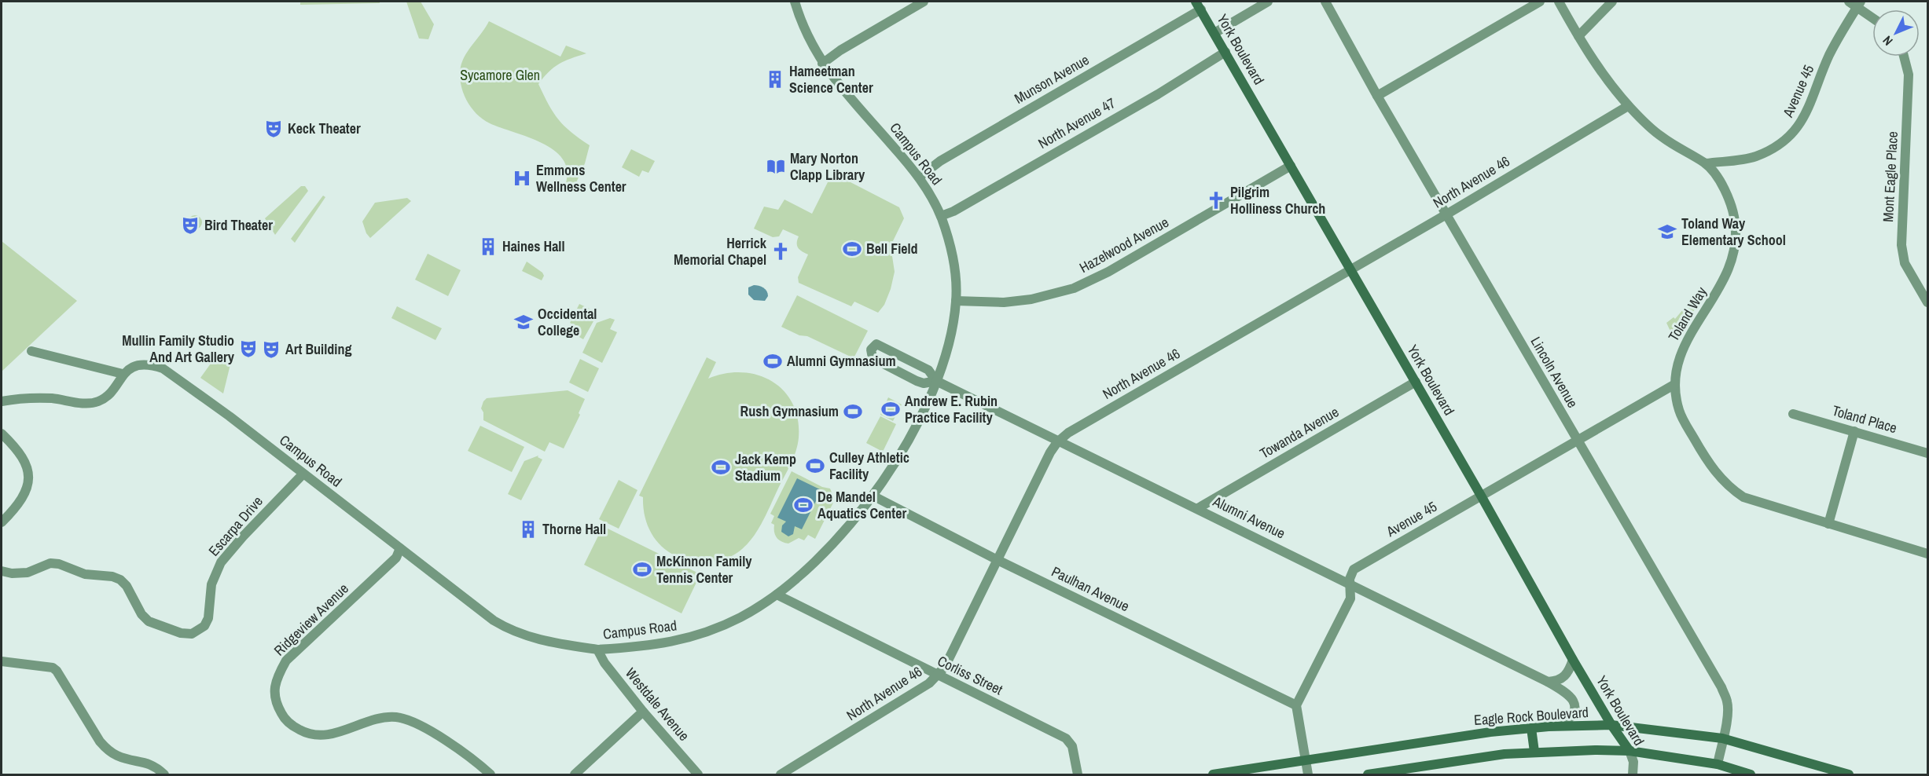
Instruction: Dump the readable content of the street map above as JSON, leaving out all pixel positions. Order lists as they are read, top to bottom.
{
  "streets": {
    "main road": ["York Boulevard", "Eagle Rock Boulevard"],
    "street": [
      "Munson Avenue",
      "Avenue 45",
      "North Avenue 47",
      "Campus Road",
      "Mont Eagle Place",
      "North Avenue 46",
      "Hazelwood Avenue",
      "Toland Way",
      "Lincoln Avenue",
      "Toland Place",
      "Towanda Avenue",
      "Alumni Avenue",
      "Escarpa Drive",
      "Paulhan Avenue",
      "Ridgeview Avenue",
      "Corliss Street",
      "Westdale Avenue"
    ]
  },
  "crossings": [
    ["York Boulevard", "Munson Avenue"],
    ["York Boulevard", "Avenue 45"],
    ["York Boulevard", "North Avenue 47"],
    ["York Boulevard", "North Avenue 46"],
    ["York Boulevard", "Hazelwood Avenue"],
    ["York Boulevard", "Towanda Avenue"],
    ["York Boulevard", "Eagle Rock Boulevard"],
    ["Munson Avenue", "Campus Road"],
    ["Avenue 45", "Toland Way"],
    ["Avenue 45", "Lincoln Avenue"],
    ["Avenue 45", "Alumni Avenue"],
    ["Avenue 45", "Paulhan Avenue"],
    ["North Avenue 47", "Campus Road"],
    ["Campus Road", "Hazelwood Avenue"],
    ["Campus Road", "Alumni Avenue"],
    ["Campus Road", "Escarpa Drive"],
    ["Campus Road", "Paulhan Avenue"],
    ["Campus Road", "Ridgeview Avenue"],
    ["Campus Road", "Corliss Street"],
    ["Campus Road", "Westdale Avenue"],
    ["North Avenue 46", "Toland Way"],
    ["North Avenue 46", "Lincoln Avenue"],
    ["North Avenue 46", "Alumni Avenue"],
    ["North Avenue 46", "Paulhan Avenue"],
    ["North Avenue 46", "Corliss Street"],
    ["Lincoln Avenue", "Eagle Rock Boulevard"],
    ["Towanda Avenue", "Alumni Avenue"],
    ["Alumni Avenue", "Eagle Rock Boulevard"]
  ],
  "parks": ["Sycamore Glen"],
  "places": {
    "building": ["Hameetman Science Center", "Haines Hall", "Thorne Hall"],
    "theatre": [
      "Keck Theater",
      "Bird Theater",
      "Mullin Family Studio And Art Gallery",
      "Art Building"
    ],
    "library": ["Mary Norton Clapp Library"],
    "hospital": ["Emmons Wellness Center"],
    "church": ["Pilgrim Holliness Church", "Herrick Memorial Chapel"],
    "school or university": ["Toland Way Elementary School", "Occidental College"],
    "sports": [
      "Bell Field",
      "Alumni Gymnasium",
      "Andrew E. Rubin Practice Facility",
      "Rush Gymnasium",
      "Culley Athletic Facility",
      "Jack Kemp Stadium",
      "De Mandel Aquatics Center",
      "McKinnon Family Tennis Center"
    ]
  },
  "north": "bottom left"
}
